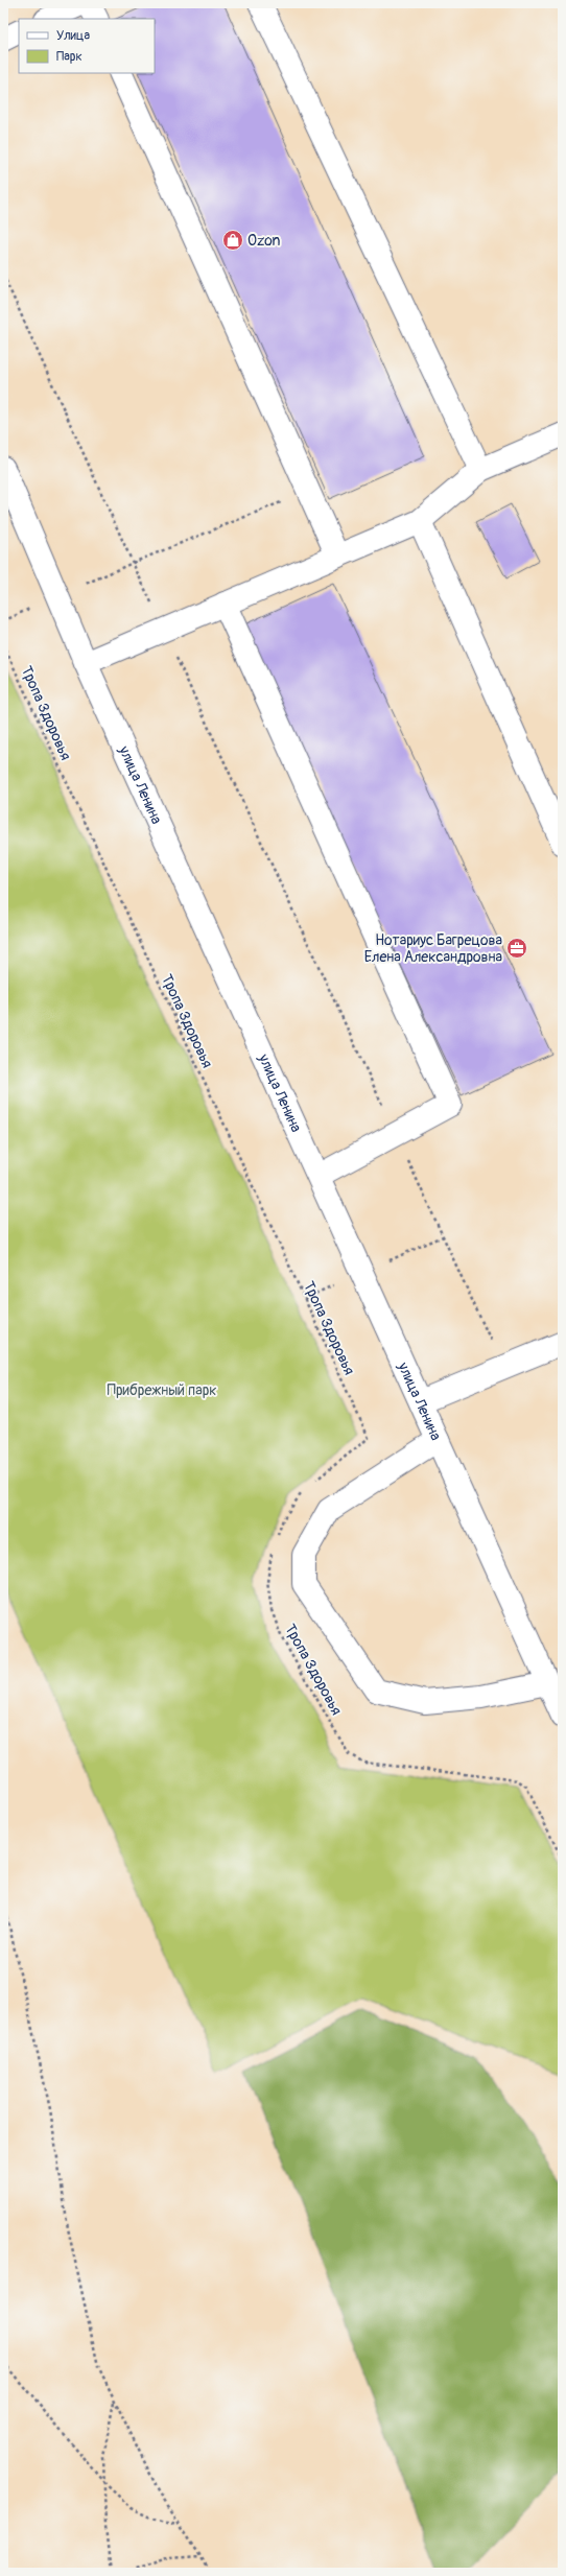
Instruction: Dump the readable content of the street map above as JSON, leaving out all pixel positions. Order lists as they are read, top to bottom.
{
  "streets": {
    "street": ["улица Ленина"],
    "path": ["Тропа Здоровья"]
  },
  "parks": ["Прибрежный парк"],
  "places": {
    "shop": ["Ozon"],
    "office": ["Нотариус Багрецова Елена Александровна"]
  },
  "legend": ["Улица", "Парк"]
}
